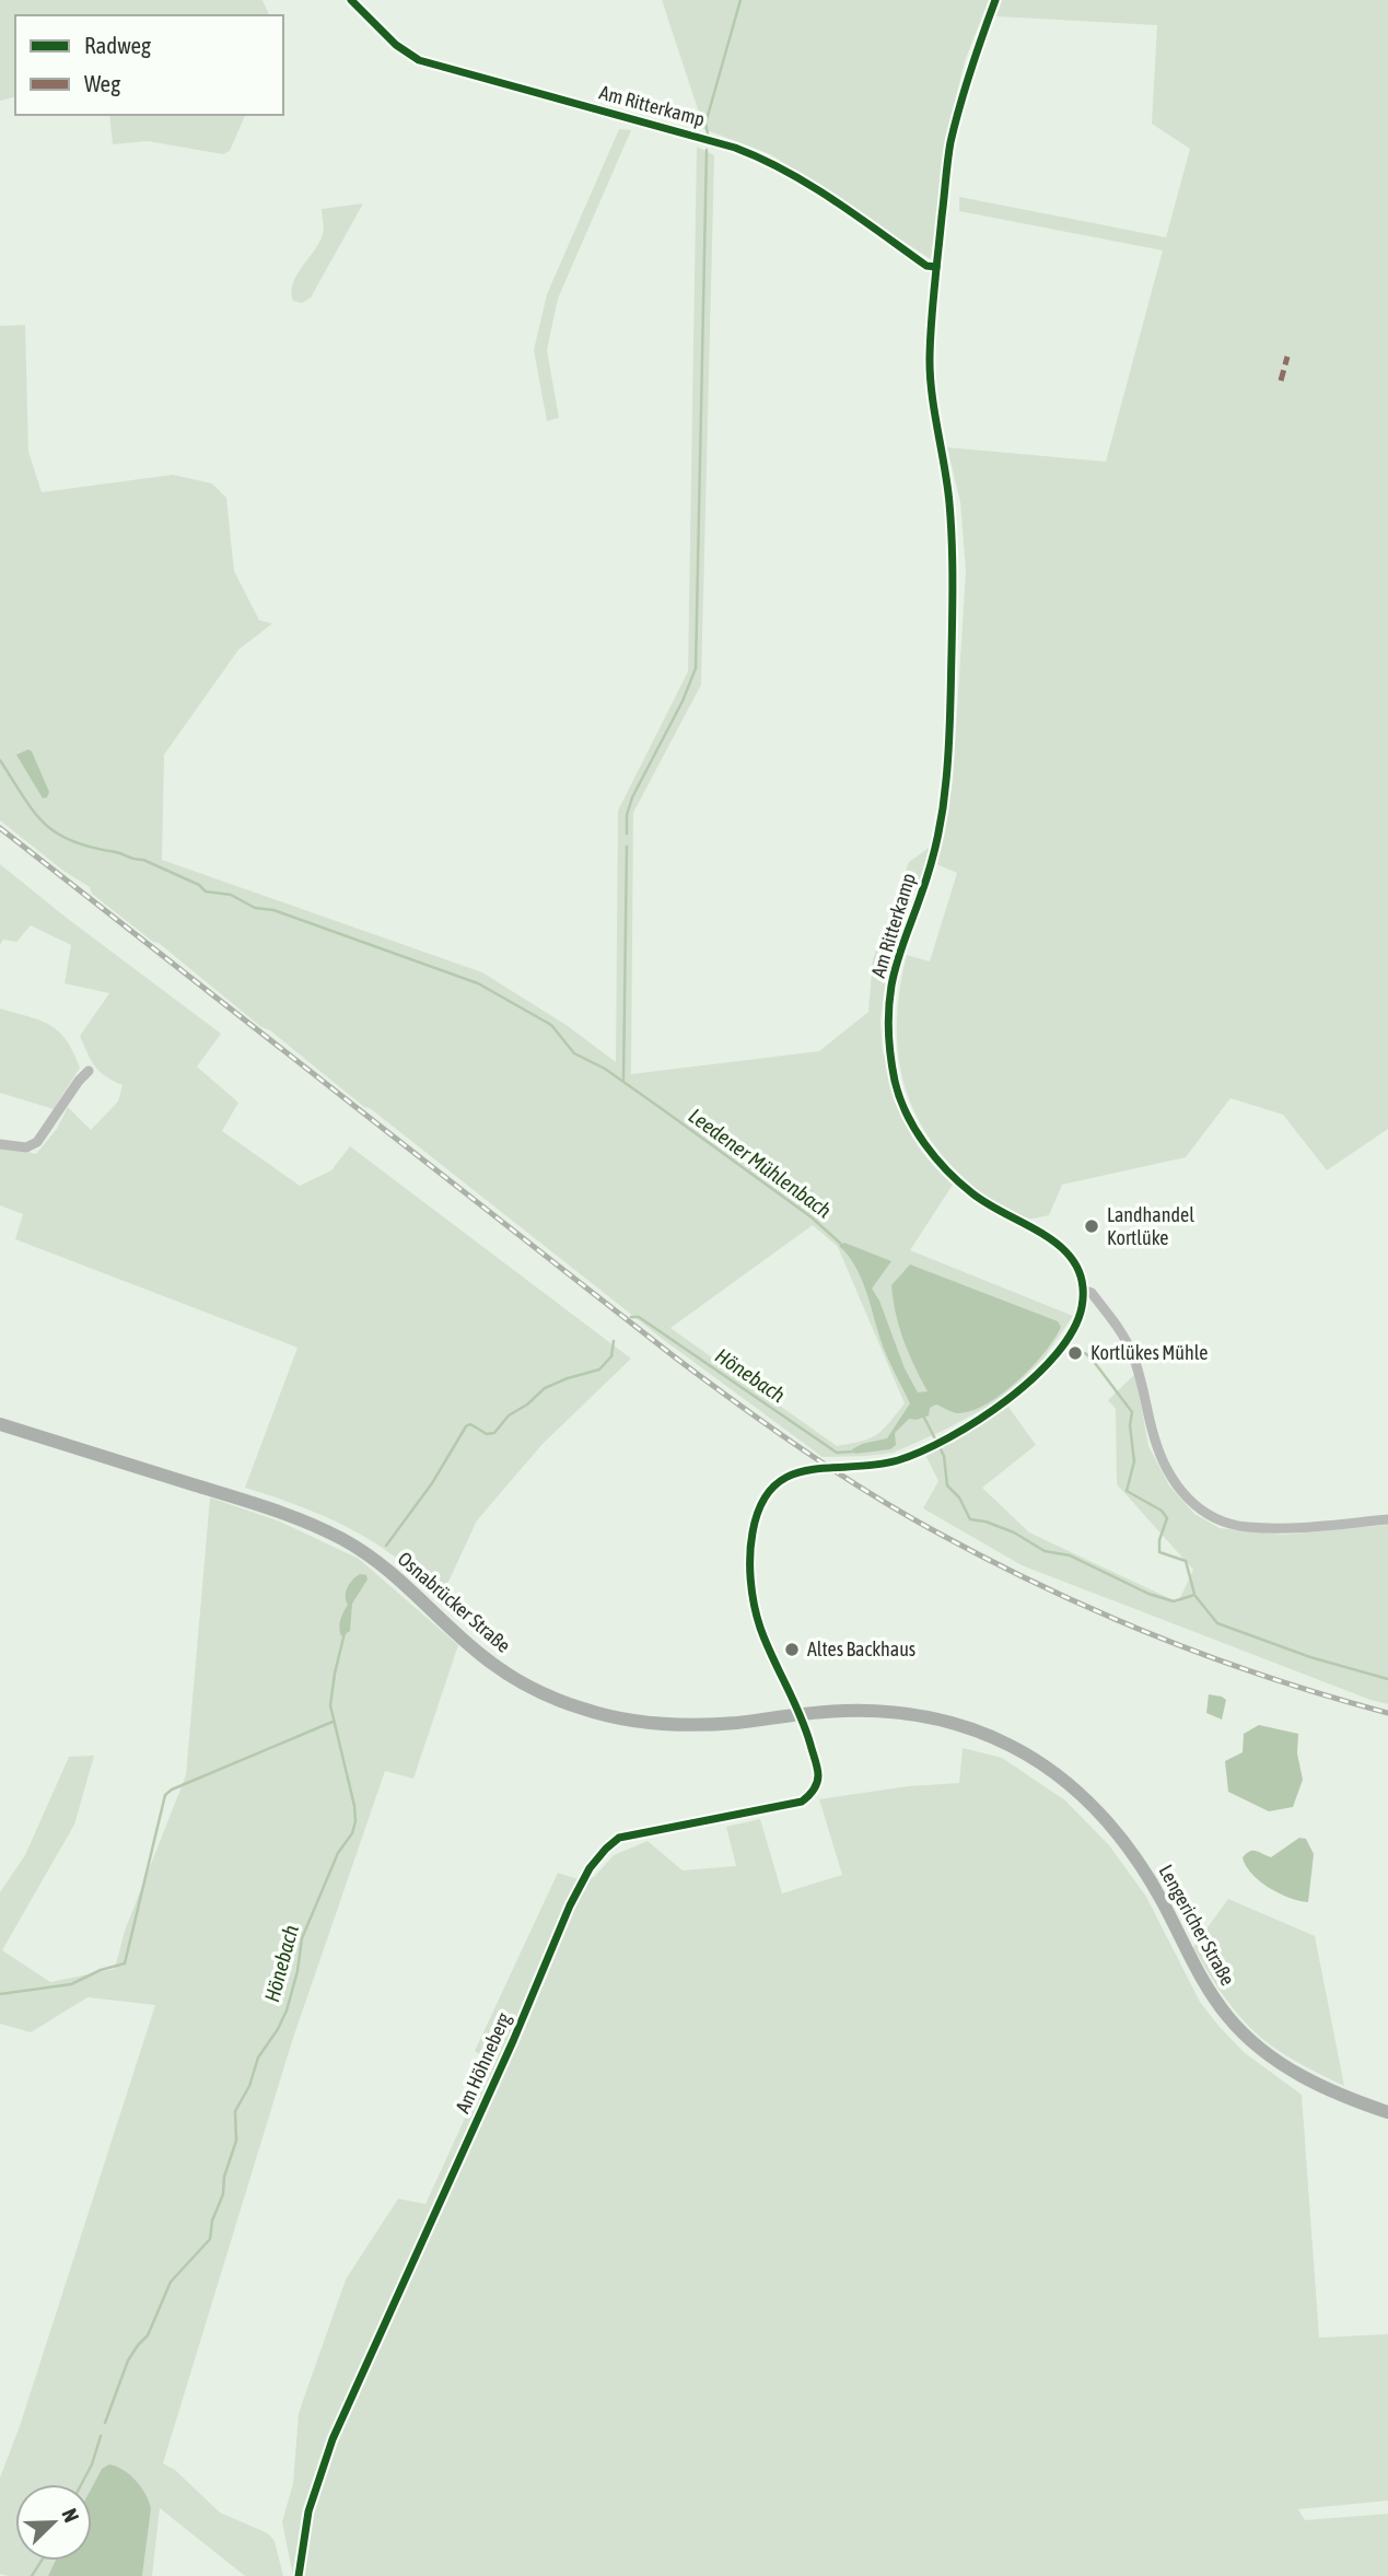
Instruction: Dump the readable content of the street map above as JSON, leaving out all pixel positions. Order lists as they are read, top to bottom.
{
  "streets": {
    "main road": ["Osnabrücker Straße", "Lengericher Straße"],
    "street": ["Am Ritterkamp", "Am Höhneberg"]
  },
  "crossings": [
    ["Osnabrücker Straße", "Lengericher Straße"],
    ["Osnabrücker Straße", "Am Höhneberg"]
  ],
  "water": ["Leedener Mühlenbach", "Hönebach"],
  "places": ["Landhandel Kortlüke", "Kortlükes Mühle", "Altes Backhaus"],
  "legend": ["Radweg", "Weg"],
  "north": "top right"
}
